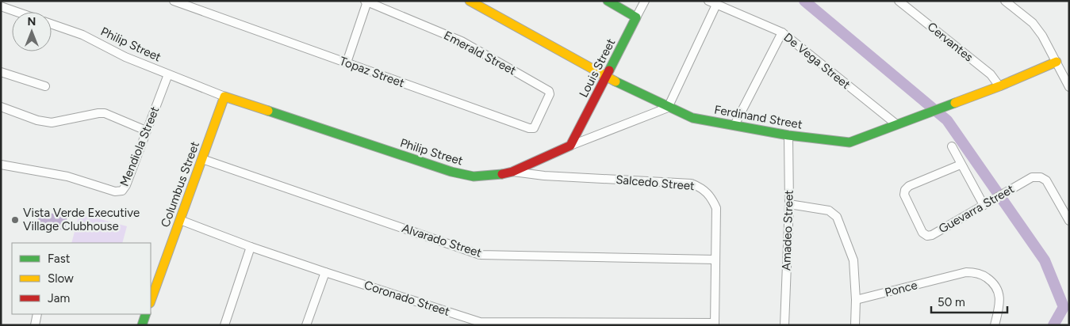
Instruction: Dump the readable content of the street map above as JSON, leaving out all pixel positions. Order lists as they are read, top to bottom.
{
  "streets": {
    "street": [
      "Cervantes",
      "Philip Street",
      "Emerald Street",
      "De Vega Street",
      "Louis Street",
      "Topaz Street",
      "Ferdinand Street",
      "Mendiola Street",
      "Salcedo Street",
      "Columbus Street",
      "Guevarra Street",
      "Amadeo Street",
      "Alvarado Street",
      "Ponce",
      "Coronado Street"
    ]
  },
  "crossings": [
    ["Cervantes", "Ferdinand Street"],
    ["Philip Street", "Louis Street"],
    ["Philip Street", "Ferdinand Street"],
    ["Philip Street", "Mendiola Street"],
    ["Philip Street", "Salcedo Street"],
    ["Philip Street", "Columbus Street"],
    ["Emerald Street", "Topaz Street"],
    ["De Vega Street", "Ferdinand Street"],
    ["Louis Street", "Ferdinand Street"],
    ["Ferdinand Street", "Amadeo Street"],
    ["Salcedo Street", "Alvarado Street"],
    ["Salcedo Street", "Coronado Street"],
    ["Columbus Street", "Alvarado Street"],
    ["Columbus Street", "Coronado Street"]
  ],
  "places": ["Vista Verde Executive Village Clubhouse"],
  "legend": ["Fast", "Slow", "Jam"],
  "scale_bar": "50 m",
  "north": "top"
}
